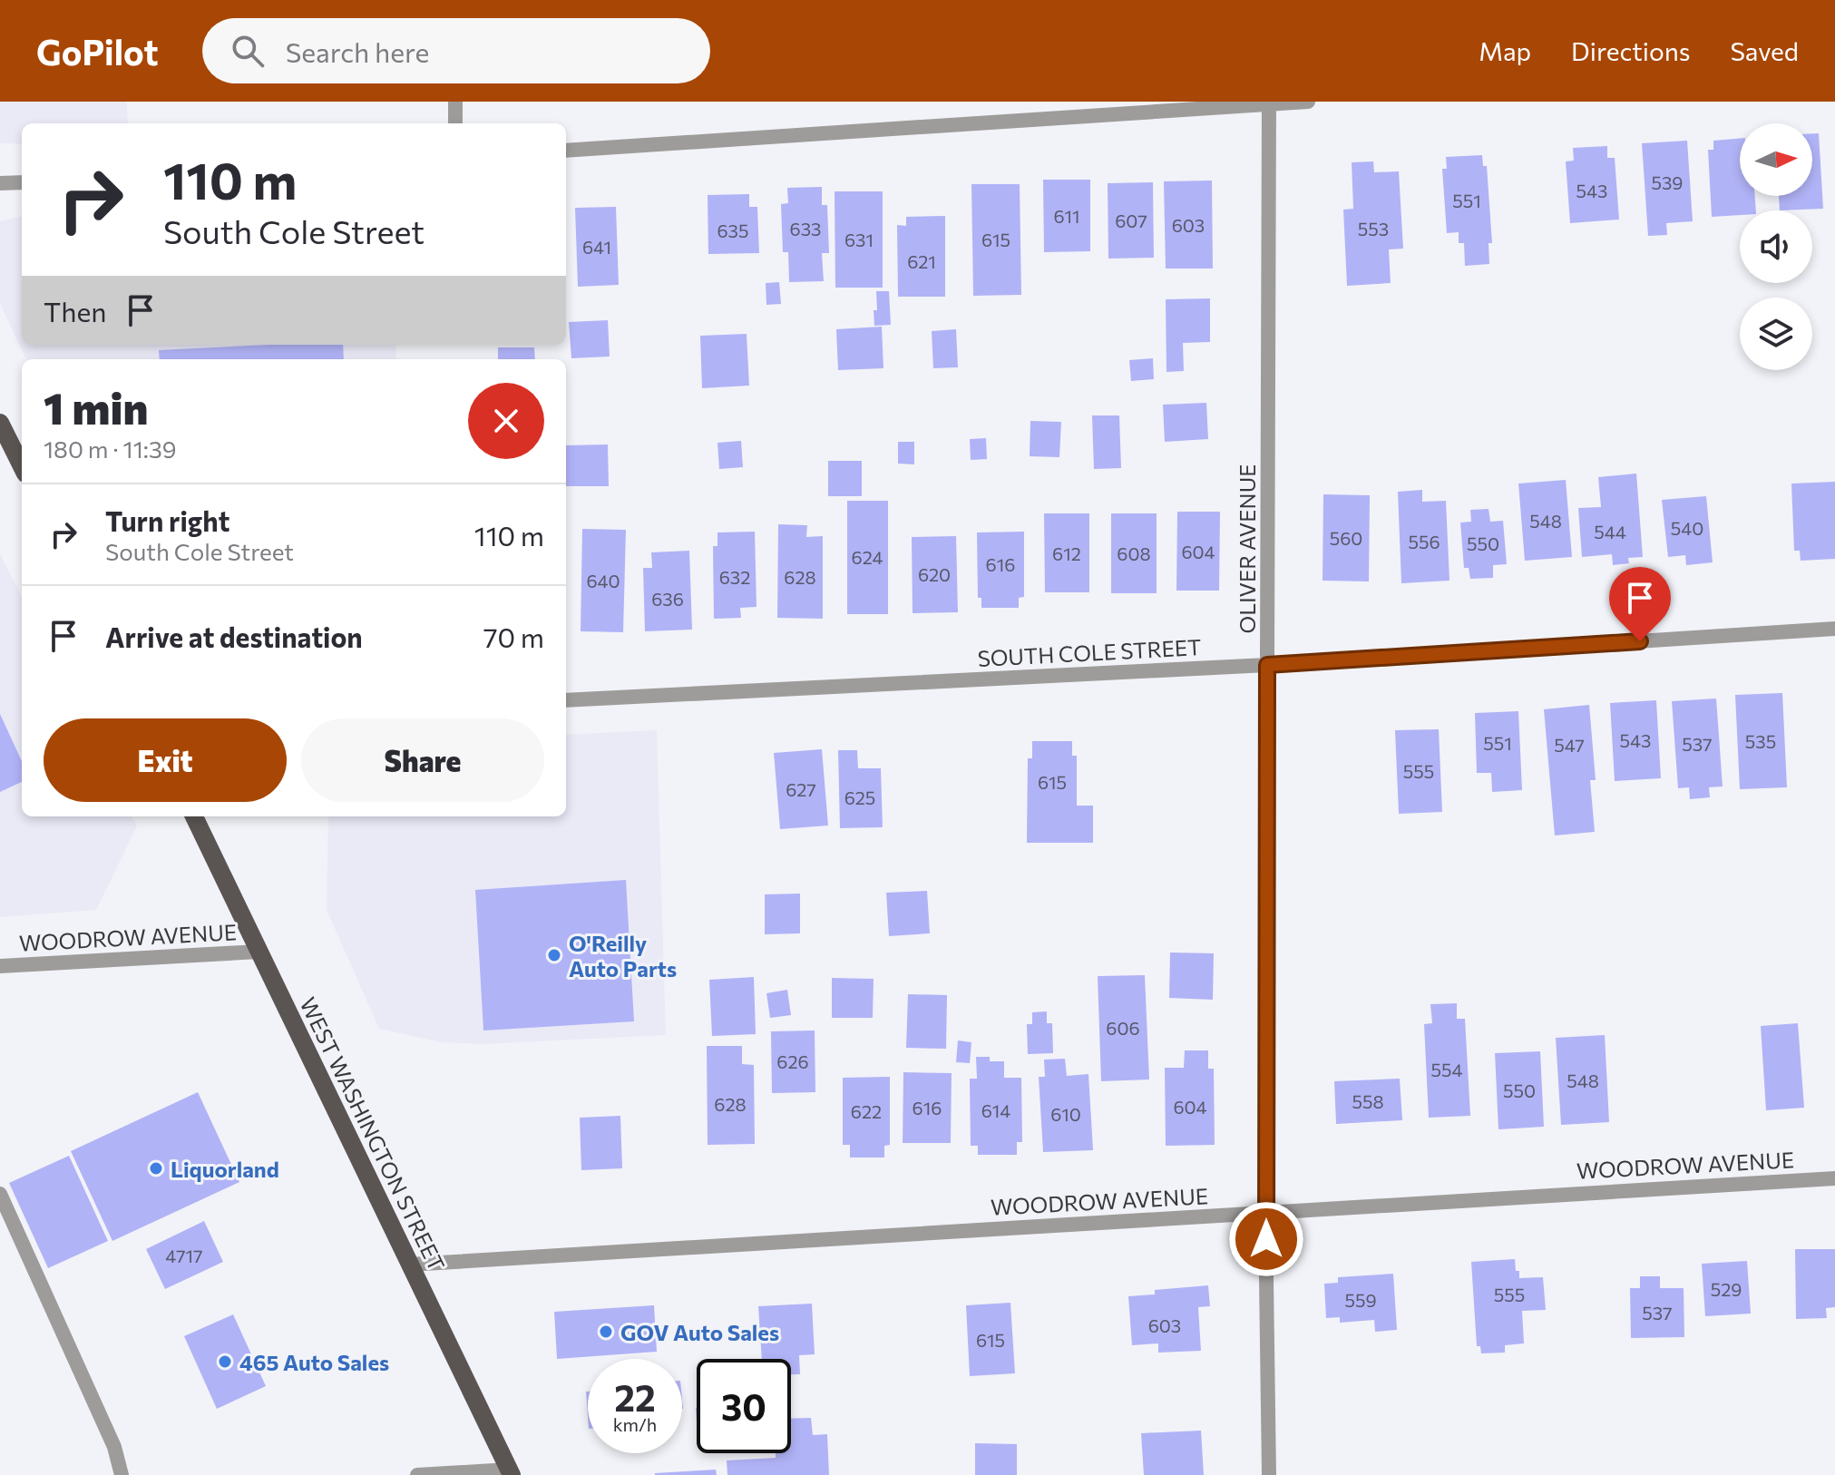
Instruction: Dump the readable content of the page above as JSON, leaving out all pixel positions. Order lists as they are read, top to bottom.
{
  "streets": {
    "main road": ["WEST WASHINGTON STREET"],
    "street": ["OLIVER AVENUE", "SOUTH COLE STREET", "WOODROW AVENUE"]
  },
  "crossings": [
    ["OLIVER AVENUE", "SOUTH COLE STREET"],
    ["OLIVER AVENUE", "WOODROW AVENUE"],
    ["WOODROW AVENUE", "WEST WASHINGTON STREET"]
  ],
  "places": [
    "O'Reilly Auto Parts",
    "Liquorland",
    "GOV Auto Sales",
    "465 Auto Sales"
  ],
  "house_numbers": [
    "539",
    "543",
    "551",
    "611",
    "607",
    "603",
    "633",
    "553",
    "635",
    "631",
    "615",
    "641",
    "621",
    "548",
    "540",
    "544",
    "560",
    "556",
    "550",
    "604",
    "612",
    "608",
    "624",
    "616",
    "620",
    "632",
    "628",
    "640",
    "636",
    "543",
    "535",
    "551",
    "537",
    "547",
    "555",
    "615",
    "627",
    "625",
    "606",
    "626",
    "554",
    "548",
    "550",
    "558",
    "628",
    "604",
    "616",
    "614",
    "622",
    "610",
    "4717",
    "529",
    "555",
    "559",
    "537",
    "603",
    "615"
  ],
  "north": "right",
  "page": {
    "header": "GoPilot",
    "search": "Search here",
    "nav": ["Map", "Directions", "Saved"],
    "turn": ["110 m", "South Cole Street"],
    "then": "Then",
    "heading": ["1 min", "180 m · 11:39"],
    "list": [
      {
        "name": "Turn right",
        "note": "South Cole Street",
        "value": "110 m"
      },
      {
        "name": "Arrive at destination",
        "value": "70 m"
      }
    ],
    "buttons": ["Exit", "Share"],
    "speed": "22 km/h",
    "limit": "30"
  }
}
